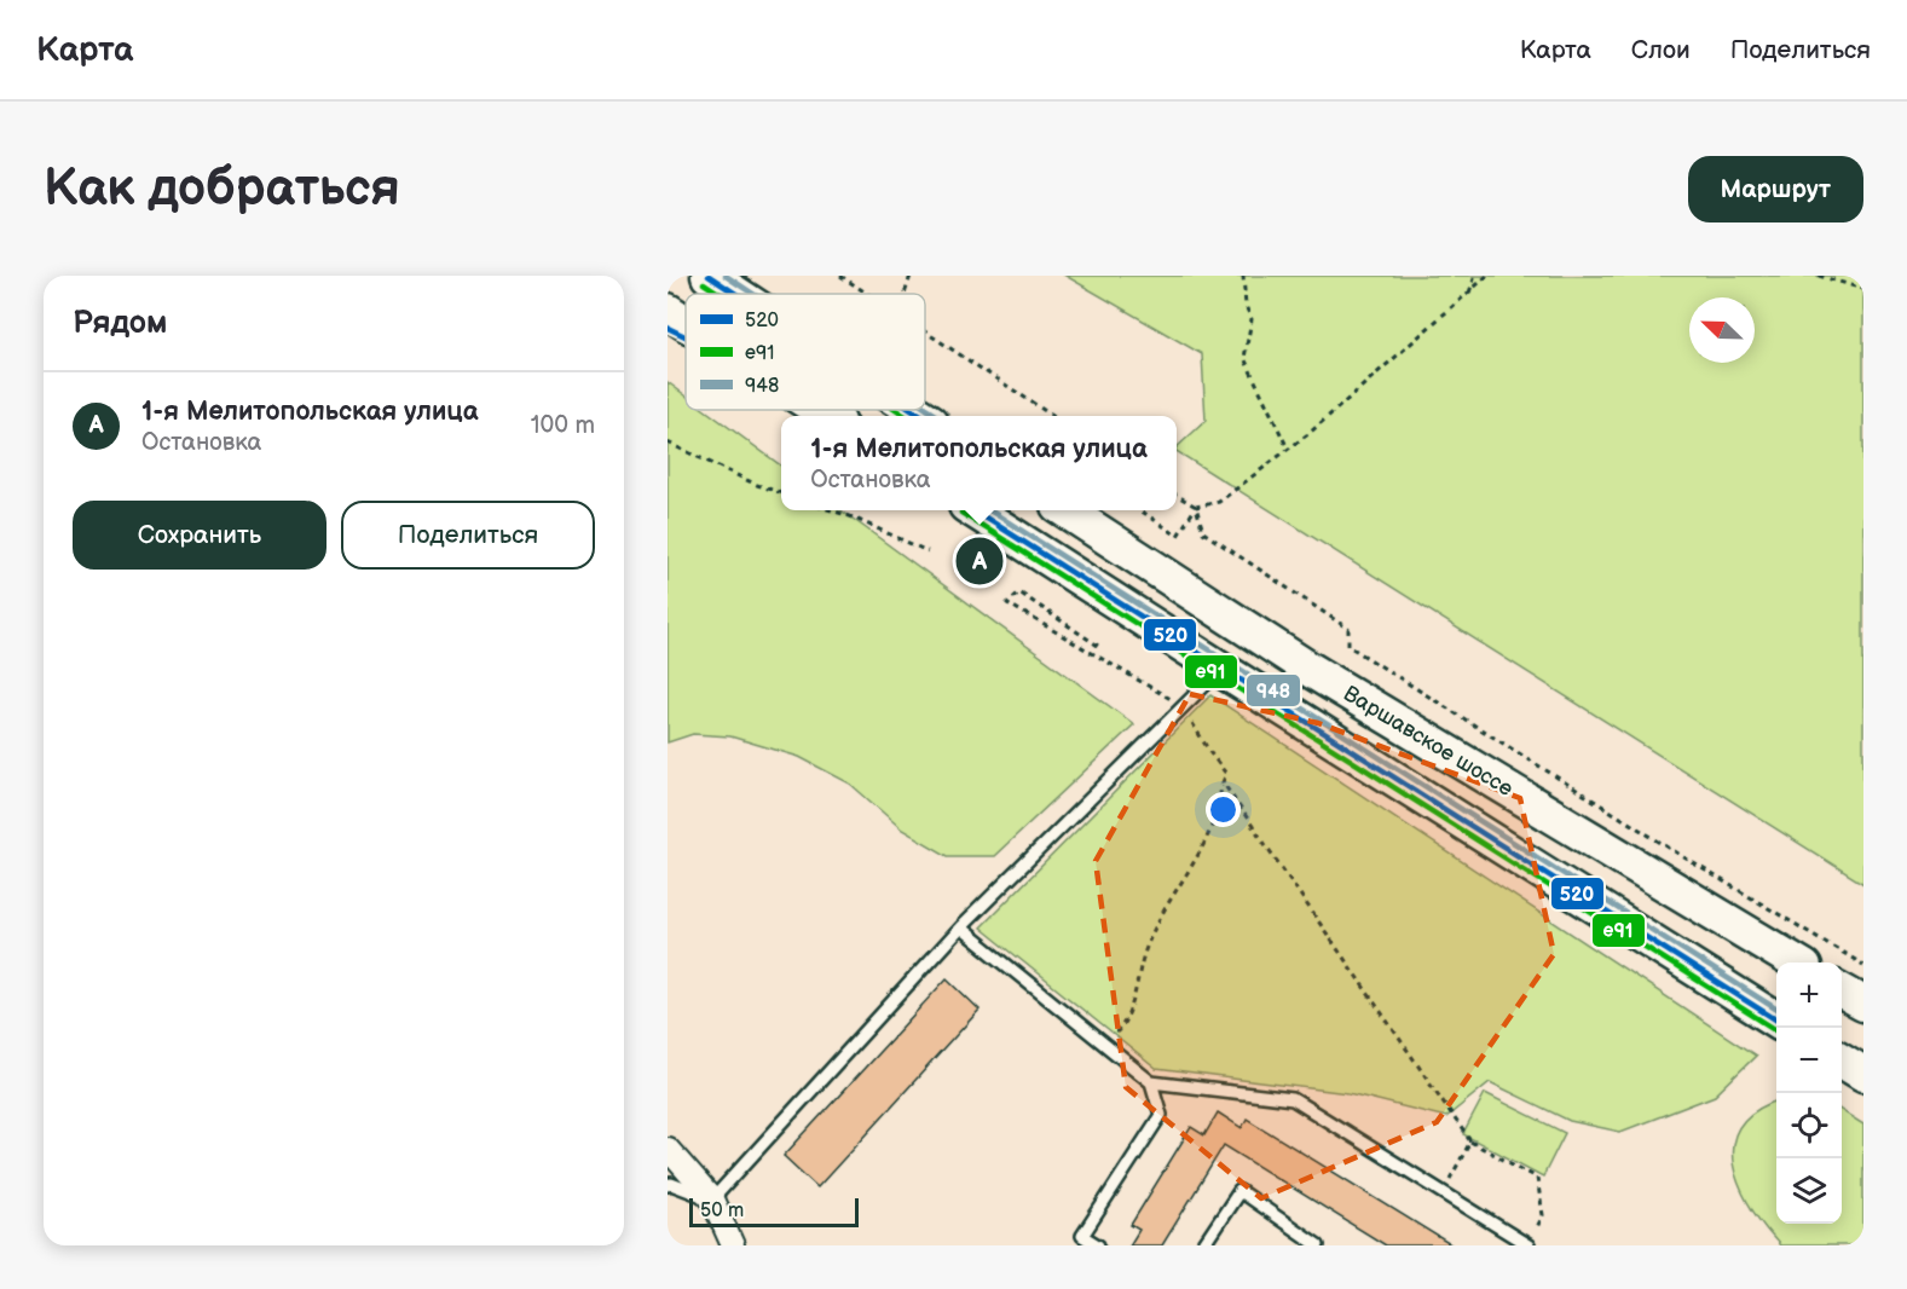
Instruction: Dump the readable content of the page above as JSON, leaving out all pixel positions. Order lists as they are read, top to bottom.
{
  "streets": {
    "main road": ["Варшавское шоссе"]
  },
  "lines": ["transit line 520", "transit line 948", "transit line е91"],
  "legend": ["520", "е91", "948"],
  "scale_bar": "50 m",
  "north": "top left",
  "page": {
    "header": "Карта",
    "nav": ["Карта", "Слои", "Поделиться"],
    "buttons": [
      "Маршрут",
      ["Сохранить", "Поделиться"]
    ],
    "title": "Как добраться",
    "heading": "Рядом",
    "list": [
      {
        "mark": "A",
        "name": "1-я Мелитопольская улица",
        "note": "Остановка",
        "value": "100 m"
      }
    ],
    "popup": ["1-я Мелитопольская улица", "Остановка"],
    "pins": "A",
    "map_buttons": ["+", "−"],
    "scale": "50 m"
  }
}
